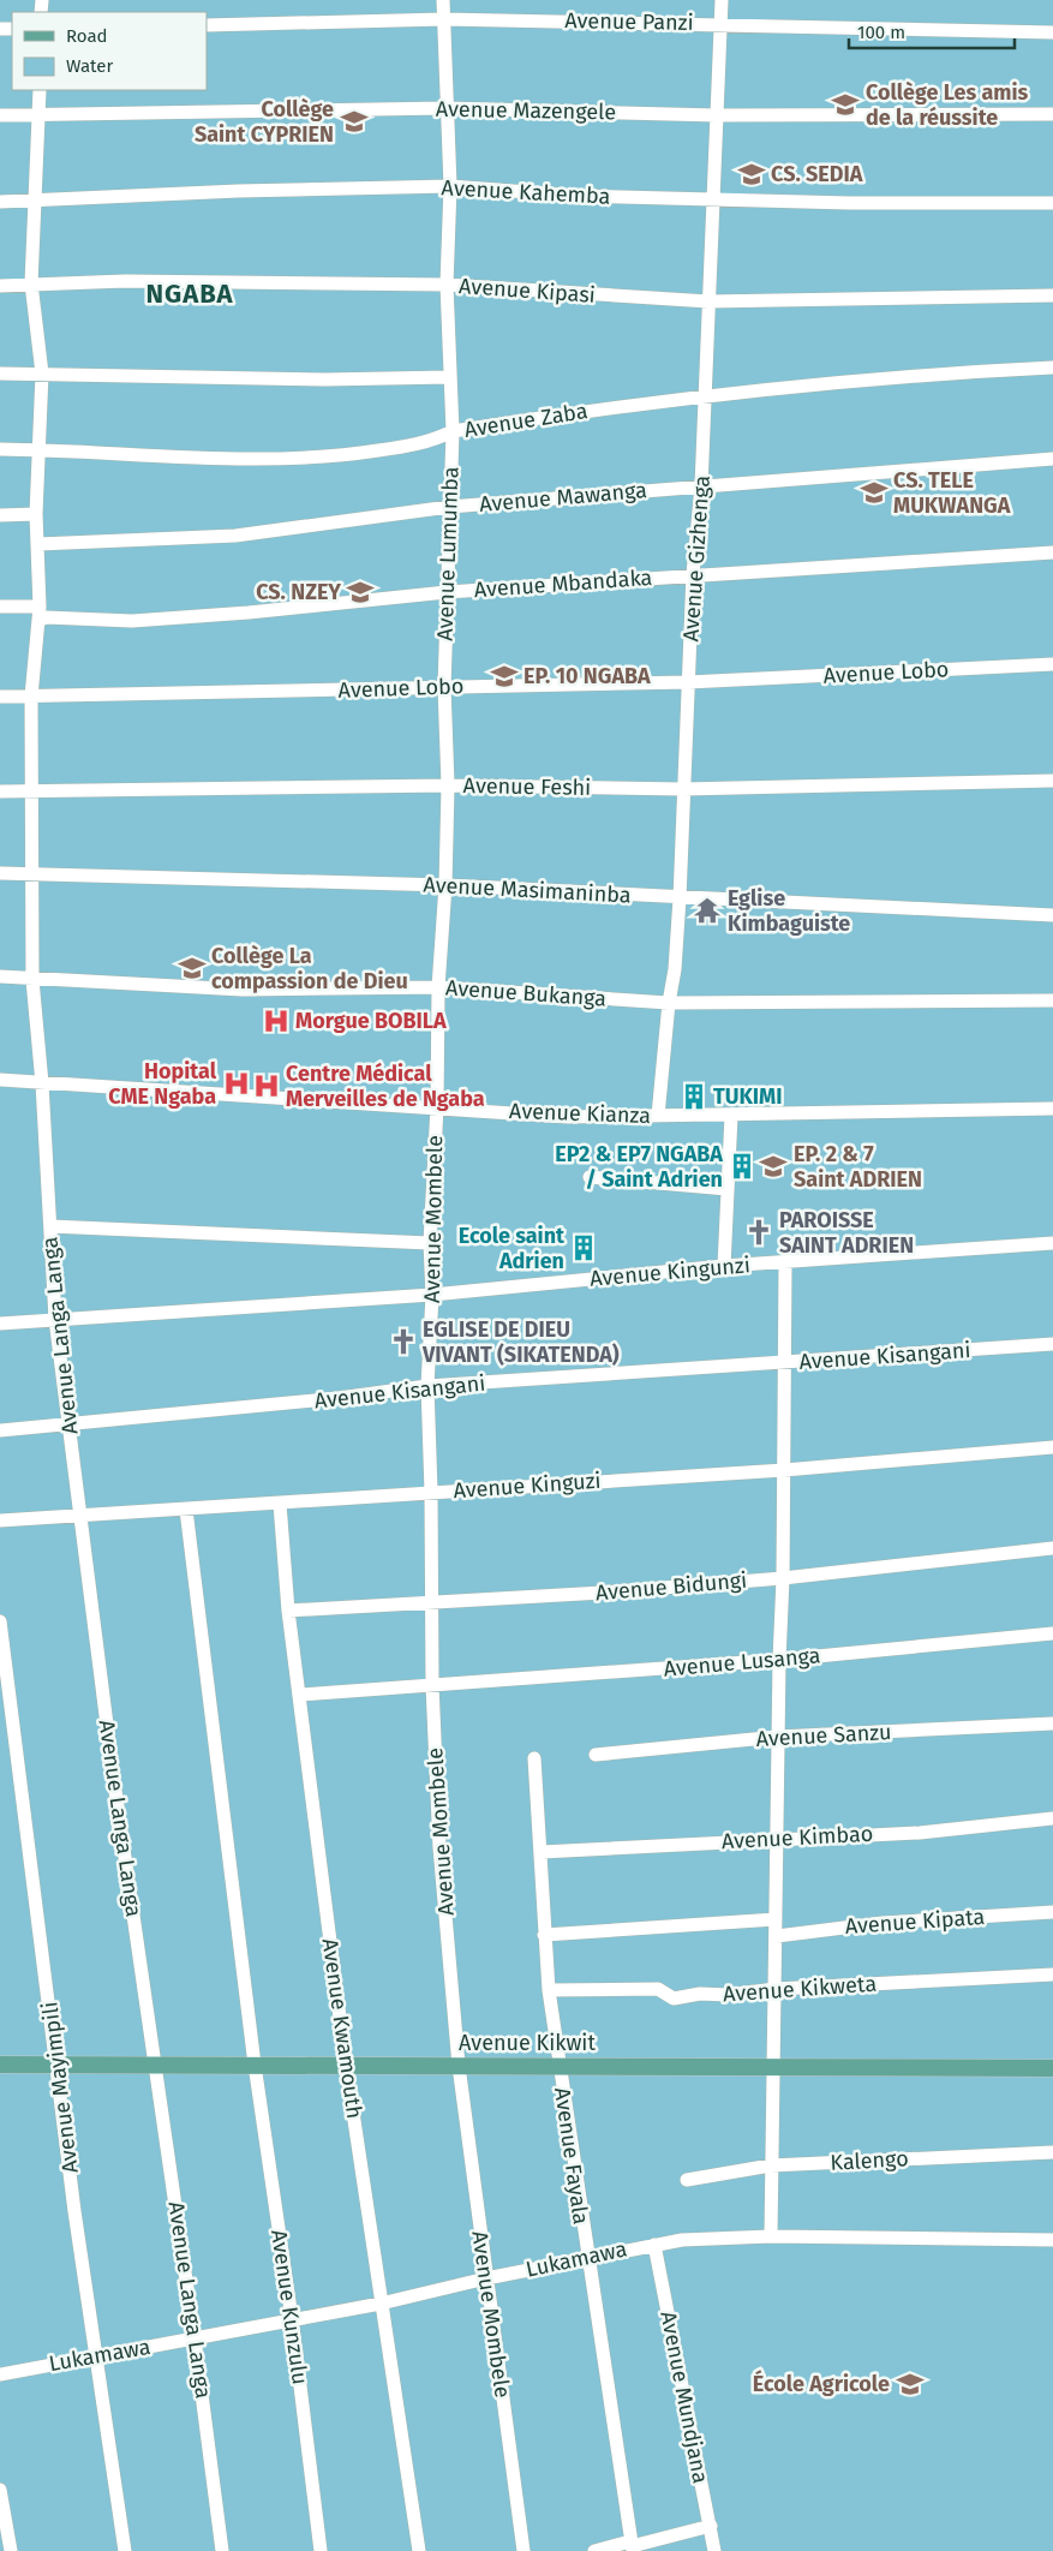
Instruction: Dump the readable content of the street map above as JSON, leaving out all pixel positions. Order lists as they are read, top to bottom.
{
  "streets": {
    "main road": ["Avenue Kikwit"],
    "street": [
      "Avenue Panzi",
      "Avenue Mazengele",
      "Avenue Kahemba",
      "Avenue Kipasi",
      "Avenue Zaba",
      "Avenue Mawanga",
      "Avenue Lumumba",
      "Avenue Gizhenga",
      "Avenue Mbandaka",
      "Avenue Lobo",
      "Avenue Feshi",
      "Avenue Masimaninba",
      "Avenue Bukanga",
      "Avenue Kianza",
      "Avenue Mombele",
      "Avenue Kingunzi",
      "Avenue Langa Langa",
      "Avenue Kisangani",
      "Avenue Kinguzi",
      "Avenue Bidungi",
      "Avenue Lusanga",
      "Avenue Sanzu",
      "Avenue Kimbao",
      "Avenue Kipata",
      "Avenue Kikweta",
      "Avenue Kwamouth",
      "Avenue Mayimpili",
      "Avenue Fayala",
      "Kalengo",
      "Lukamawa",
      "Avenue Kunzulu",
      "Avenue Mundjana"
    ]
  },
  "crossings": [
    ["Avenue Panzi", "Avenue Lumumba"],
    ["Avenue Panzi", "Avenue Gizhenga"],
    ["Avenue Mazengele", "Avenue Lumumba"],
    ["Avenue Mazengele", "Avenue Gizhenga"],
    ["Avenue Mazengele", "Avenue Langa Langa"],
    ["Avenue Kahemba", "Avenue Lumumba"],
    ["Avenue Kahemba", "Avenue Gizhenga"],
    ["Avenue Kahemba", "Avenue Langa Langa"],
    ["Avenue Kipasi", "Avenue Lumumba"],
    ["Avenue Kipasi", "Avenue Gizhenga"],
    ["Avenue Kipasi", "Avenue Langa Langa"],
    ["Avenue Zaba", "Avenue Lumumba"],
    ["Avenue Zaba", "Avenue Gizhenga"],
    ["Avenue Zaba", "Avenue Langa Langa"],
    ["Avenue Mawanga", "Avenue Lumumba"],
    ["Avenue Mawanga", "Avenue Gizhenga"],
    ["Avenue Mawanga", "Avenue Langa Langa"],
    ["Avenue Lumumba", "Avenue Mbandaka"],
    ["Avenue Lumumba", "Avenue Lobo"],
    ["Avenue Lumumba", "Avenue Feshi"],
    ["Avenue Lumumba", "Avenue Masimaninba"],
    ["Avenue Lumumba", "Avenue Bukanga"],
    ["Avenue Lumumba", "Avenue Kianza"],
    ["Avenue Lumumba", "Avenue Mombele"],
    ["Avenue Gizhenga", "Avenue Mbandaka"],
    ["Avenue Gizhenga", "Avenue Lobo"],
    ["Avenue Gizhenga", "Avenue Feshi"],
    ["Avenue Gizhenga", "Avenue Masimaninba"],
    ["Avenue Gizhenga", "Avenue Bukanga"],
    ["Avenue Gizhenga", "Avenue Kianza"],
    ["Avenue Mbandaka", "Avenue Langa Langa"],
    ["Avenue Lobo", "Avenue Langa Langa"],
    ["Avenue Feshi", "Avenue Langa Langa"],
    ["Avenue Masimaninba", "Avenue Langa Langa"],
    ["Avenue Bukanga", "Avenue Langa Langa"],
    ["Avenue Kianza", "Avenue Mombele"],
    ["Avenue Kianza", "Avenue Langa Langa"],
    ["Avenue Mombele", "Avenue Kingunzi"],
    ["Avenue Mombele", "Avenue Kisangani"],
    ["Avenue Mombele", "Avenue Kinguzi"],
    ["Avenue Mombele", "Avenue Bidungi"],
    ["Avenue Mombele", "Avenue Lusanga"],
    ["Avenue Mombele", "Avenue Kikwit"],
    ["Avenue Mombele", "Lukamawa"],
    ["Avenue Kingunzi", "Avenue Langa Langa"],
    ["Avenue Langa Langa", "Avenue Kisangani"],
    ["Avenue Langa Langa", "Avenue Kinguzi"],
    ["Avenue Langa Langa", "Avenue Kikwit"],
    ["Avenue Langa Langa", "Lukamawa"],
    ["Avenue Kinguzi", "Avenue Kwamouth"],
    ["Avenue Bidungi", "Avenue Kwamouth"],
    ["Avenue Lusanga", "Avenue Kwamouth"],
    ["Avenue Kimbao", "Avenue Fayala"],
    ["Avenue Kikweta", "Avenue Fayala"],
    ["Avenue Kwamouth", "Avenue Kikwit"],
    ["Avenue Kwamouth", "Lukamawa"],
    ["Avenue Kikwit", "Avenue Mayimpili"],
    ["Avenue Kikwit", "Avenue Fayala"],
    ["Avenue Kikwit", "Avenue Kunzulu"],
    ["Avenue Mayimpili", "Lukamawa"],
    ["Avenue Fayala", "Lukamawa"],
    ["Lukamawa", "Avenue Kunzulu"],
    ["Lukamawa", "Avenue Mundjana"]
  ],
  "districts": ["NGABA"],
  "places": {
    "school or university": [
      "Collège Les amis de la réussite",
      "Collège Saint CYPRIEN",
      "CS. SEDIA",
      "CS. TELE MUKWANGA",
      "CS. NZEY",
      "EP. 10 NGABA",
      "Collège La compassion de Dieu",
      "EP. 2 & 7 Saint ADRIEN",
      "École Agricole"
    ],
    "temple": ["Eglise Kimbaguiste"],
    "hospital": ["Morgue BOBILA", "Hopital CME Ngaba", "Centre Médical Merveilles de Ngaba"],
    "building": ["TUKIMI", "EP2 & EP7 NGABA / Saint Adrien", "Ecole saint Adrien"],
    "church": ["PAROISSE SAINT ADRIEN", "EGLISE DE DIEU VIVANT (SIKATENDA)"]
  },
  "legend": ["Road", "Water"],
  "scale_bar": "100 m"
}
